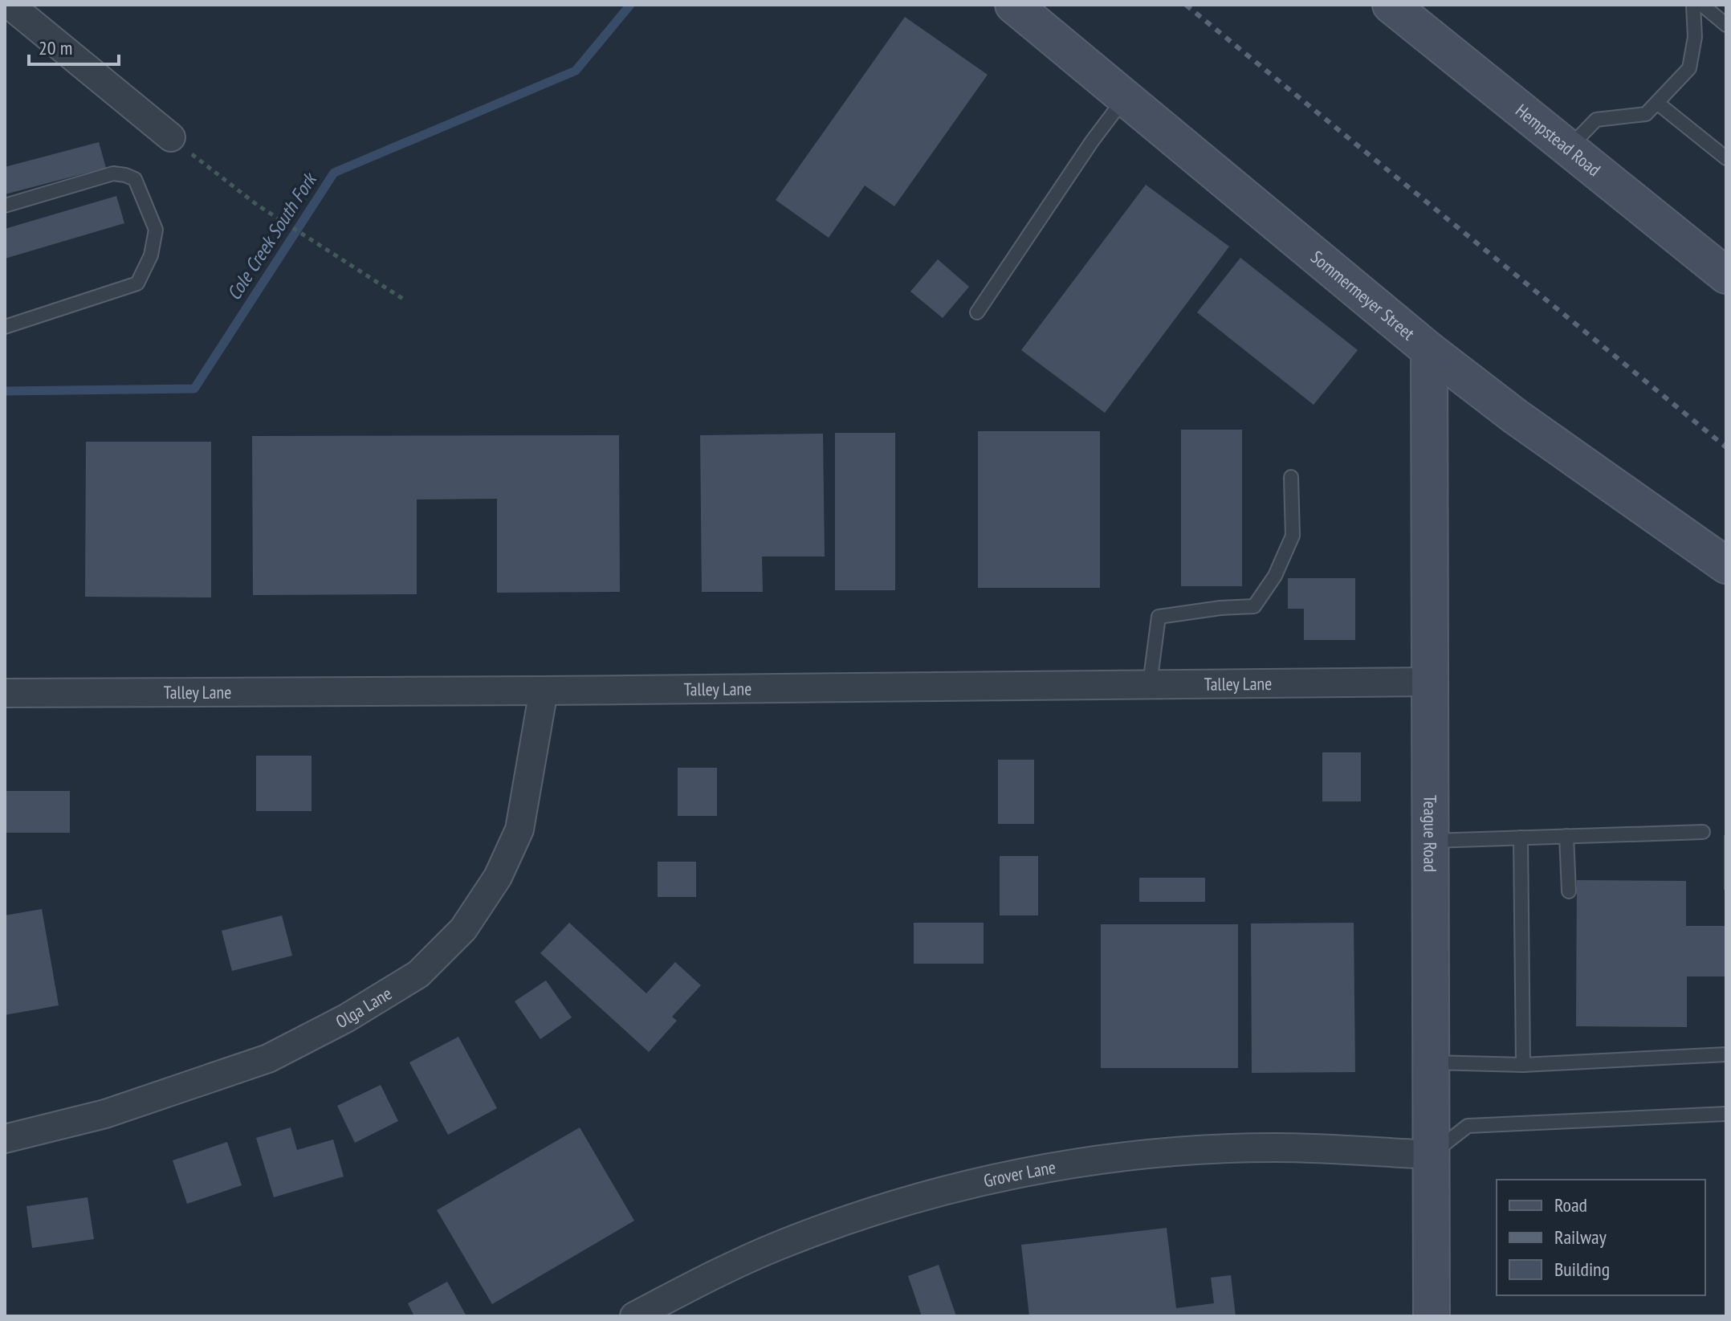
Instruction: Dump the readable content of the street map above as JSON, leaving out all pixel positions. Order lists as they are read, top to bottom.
{
  "streets": {
    "street": [
      "Hempstead Road",
      "Sommermeyer Street",
      "Talley Lane",
      "Teague Road",
      "Olga Lane",
      "Grover Lane"
    ]
  },
  "crossings": [
    ["Sommermeyer Street", "Teague Road"],
    ["Talley Lane", "Teague Road"],
    ["Talley Lane", "Olga Lane"],
    ["Teague Road", "Grover Lane"]
  ],
  "water": ["Cole Creek South Fork"],
  "legend": ["Road", "Railway", "Building"],
  "scale_bar": "20 m"
}
